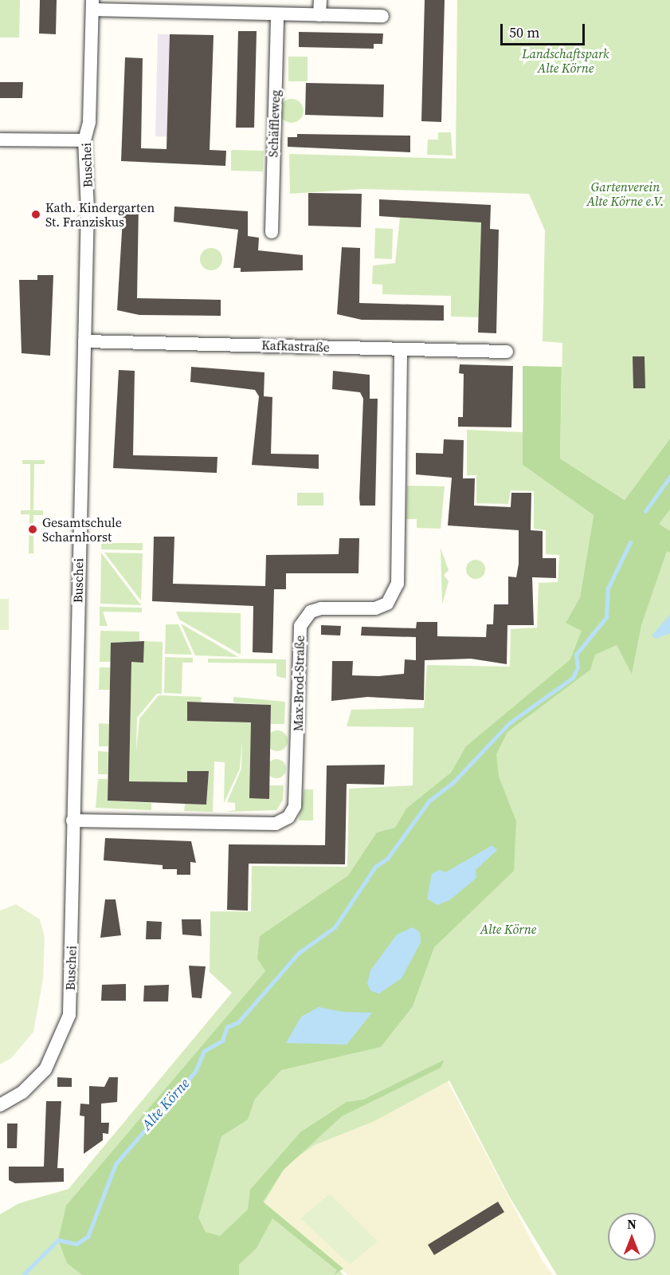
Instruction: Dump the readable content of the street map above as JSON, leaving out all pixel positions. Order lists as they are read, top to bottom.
{
  "streets": {
    "street": [
      "Schäffleweg",
      "Buschei",
      "Kafkastraße",
      "Max-Brod-Straße"
    ]
  },
  "crossings": [
    ["Buschei", "Kafkastraße"],
    ["Buschei", "Max-Brod-Straße"],
    ["Kafkastraße", "Max-Brod-Straße"]
  ],
  "water": ["Alte Körne"],
  "parks": ["Landschaftspark Alte Körne", "Gartenverein Alte Körne e.V.", "Alte Körne"],
  "places": ["Kath. Kindergarten St. Franziskus", "Gesamtschule Scharnhorst"],
  "scale_bar": "50 m",
  "north": "top"
}
